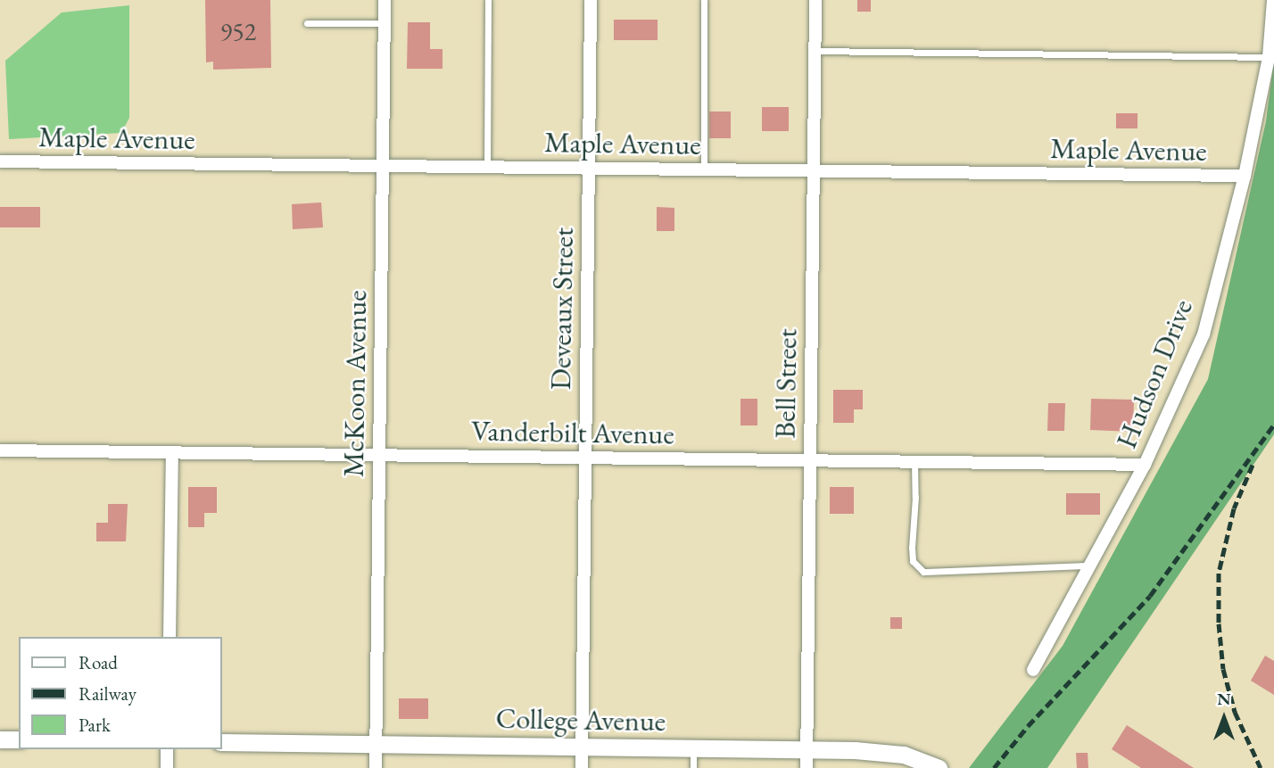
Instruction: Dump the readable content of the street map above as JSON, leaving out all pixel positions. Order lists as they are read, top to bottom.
{
  "streets": {
    "main road": ["College Avenue"],
    "street": [
      "Maple Avenue",
      "Deveaux Street",
      "Hudson Drive",
      "McKoon Avenue",
      "Bell Street",
      "Vanderbilt Avenue"
    ]
  },
  "crossings": [
    ["Maple Avenue", "Deveaux Street"],
    ["Maple Avenue", "Hudson Drive"],
    ["Maple Avenue", "McKoon Avenue"],
    ["Maple Avenue", "Bell Street"],
    ["Deveaux Street", "Vanderbilt Avenue"],
    ["Deveaux Street", "College Avenue"],
    ["Hudson Drive", "Vanderbilt Avenue"],
    ["McKoon Avenue", "Vanderbilt Avenue"],
    ["McKoon Avenue", "College Avenue"],
    ["Bell Street", "Vanderbilt Avenue"],
    ["Bell Street", "College Avenue"]
  ],
  "house_numbers": ["952"],
  "legend": ["Road", "Railway", "Park"],
  "north": "top"
}
